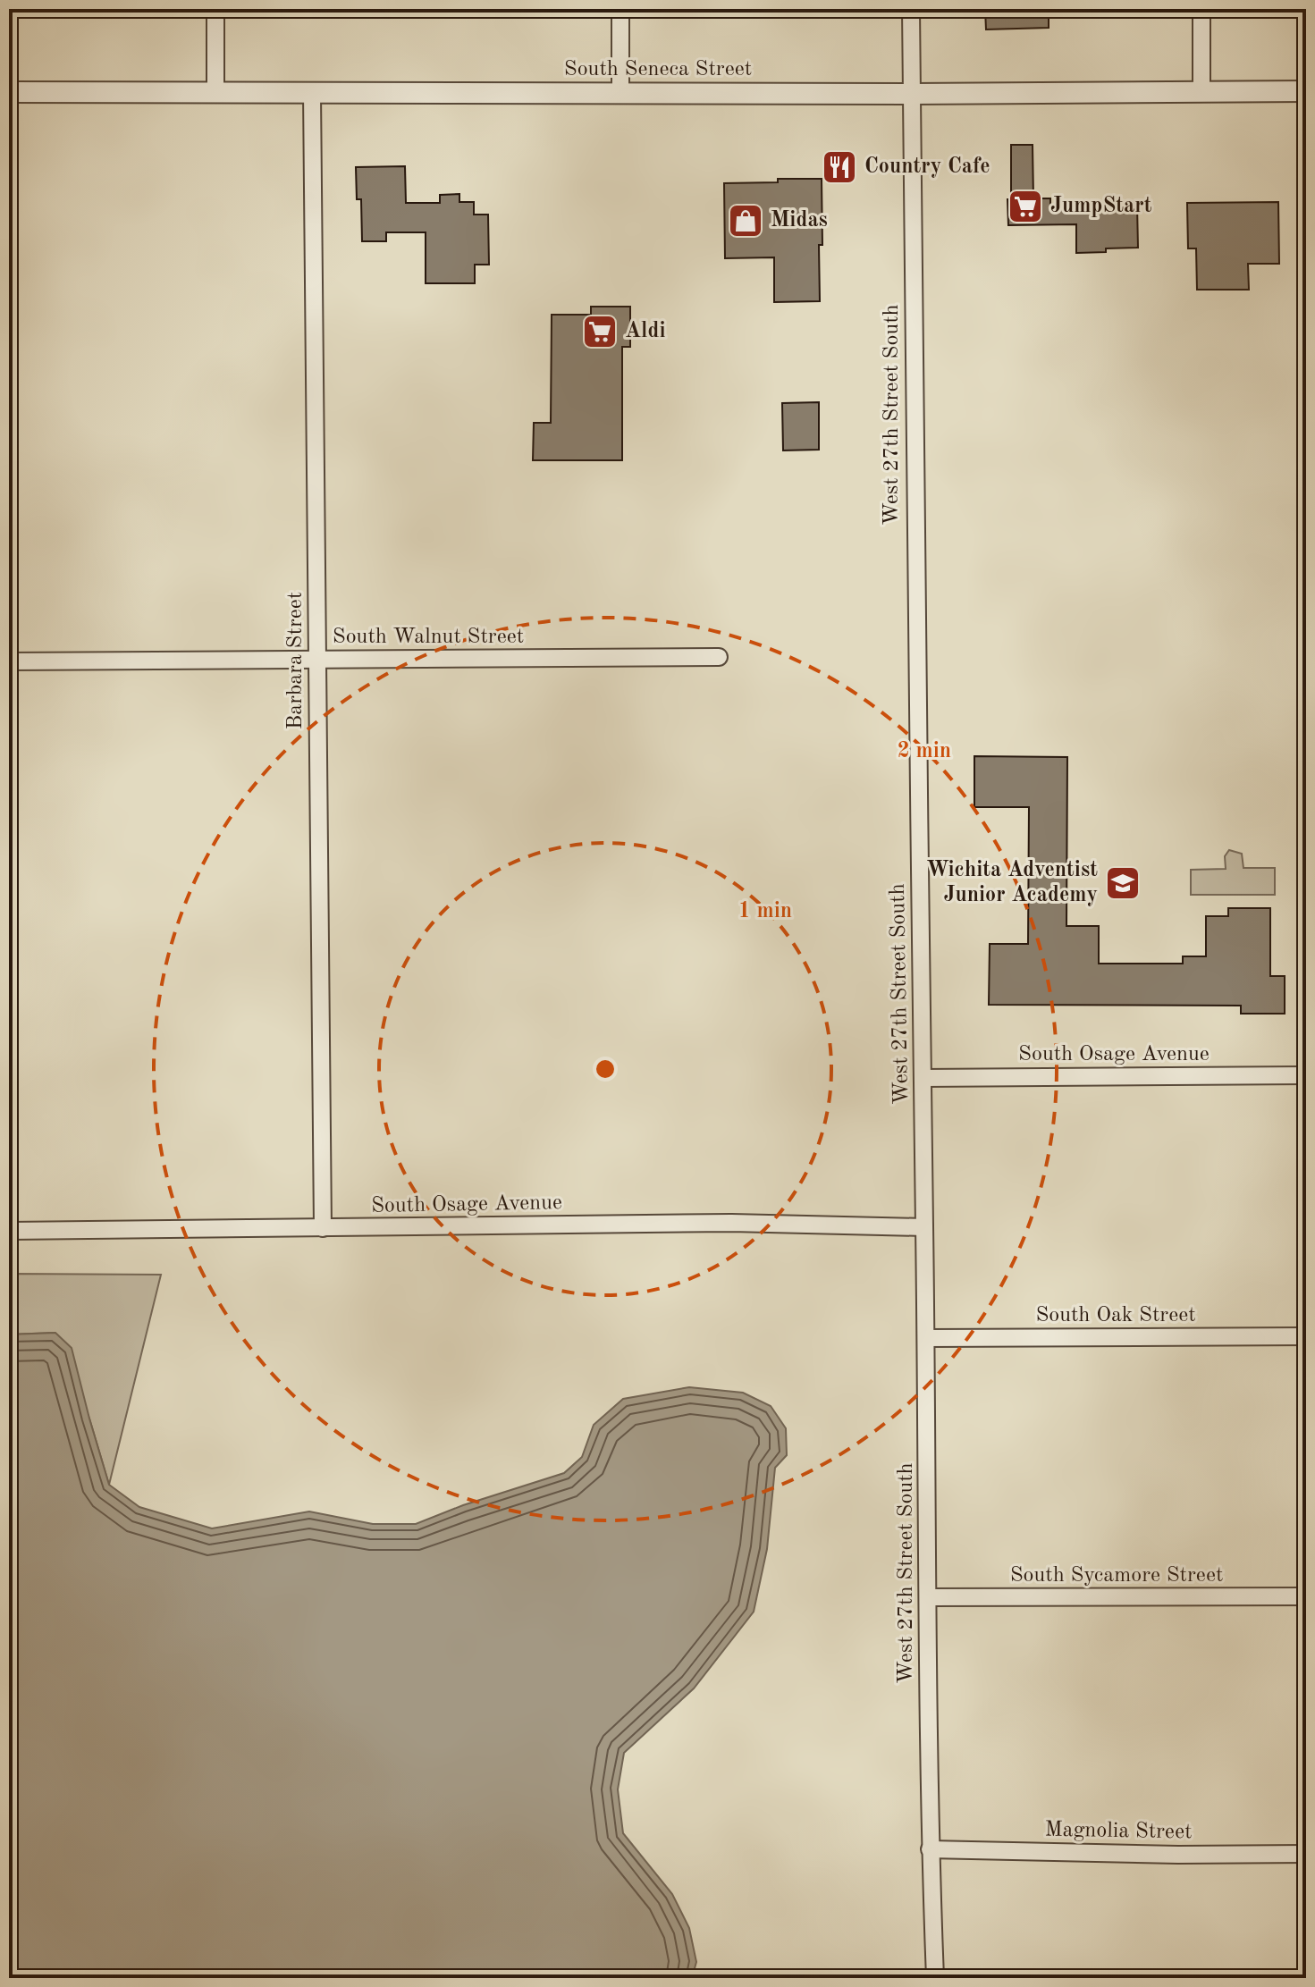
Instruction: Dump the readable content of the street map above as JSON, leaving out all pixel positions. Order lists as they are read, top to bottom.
{
  "streets": {
    "street": [
      "South Seneca Street",
      "West 27th Street South",
      "South Walnut Street",
      "Barbara Street",
      "South Osage Avenue",
      "South Oak Street",
      "South Sycamore Street",
      "Magnolia Street"
    ]
  },
  "crossings": [
    ["South Seneca Street", "West 27th Street South"],
    ["South Seneca Street", "Barbara Street"],
    ["West 27th Street South", "South Osage Avenue"],
    ["West 27th Street South", "South Oak Street"],
    ["West 27th Street South", "South Sycamore Street"],
    ["West 27th Street South", "Magnolia Street"],
    ["South Walnut Street", "Barbara Street"],
    ["Barbara Street", "South Osage Avenue"]
  ],
  "places": {
    "restaurant": ["Country Cafe"],
    "supermarket": ["JumpStart", "Aldi"],
    "shop": ["Midas"],
    "school or university": ["Wichita Adventist Junior Academy"]
  },
  "rings": ["2 min", "1 min"]
}
